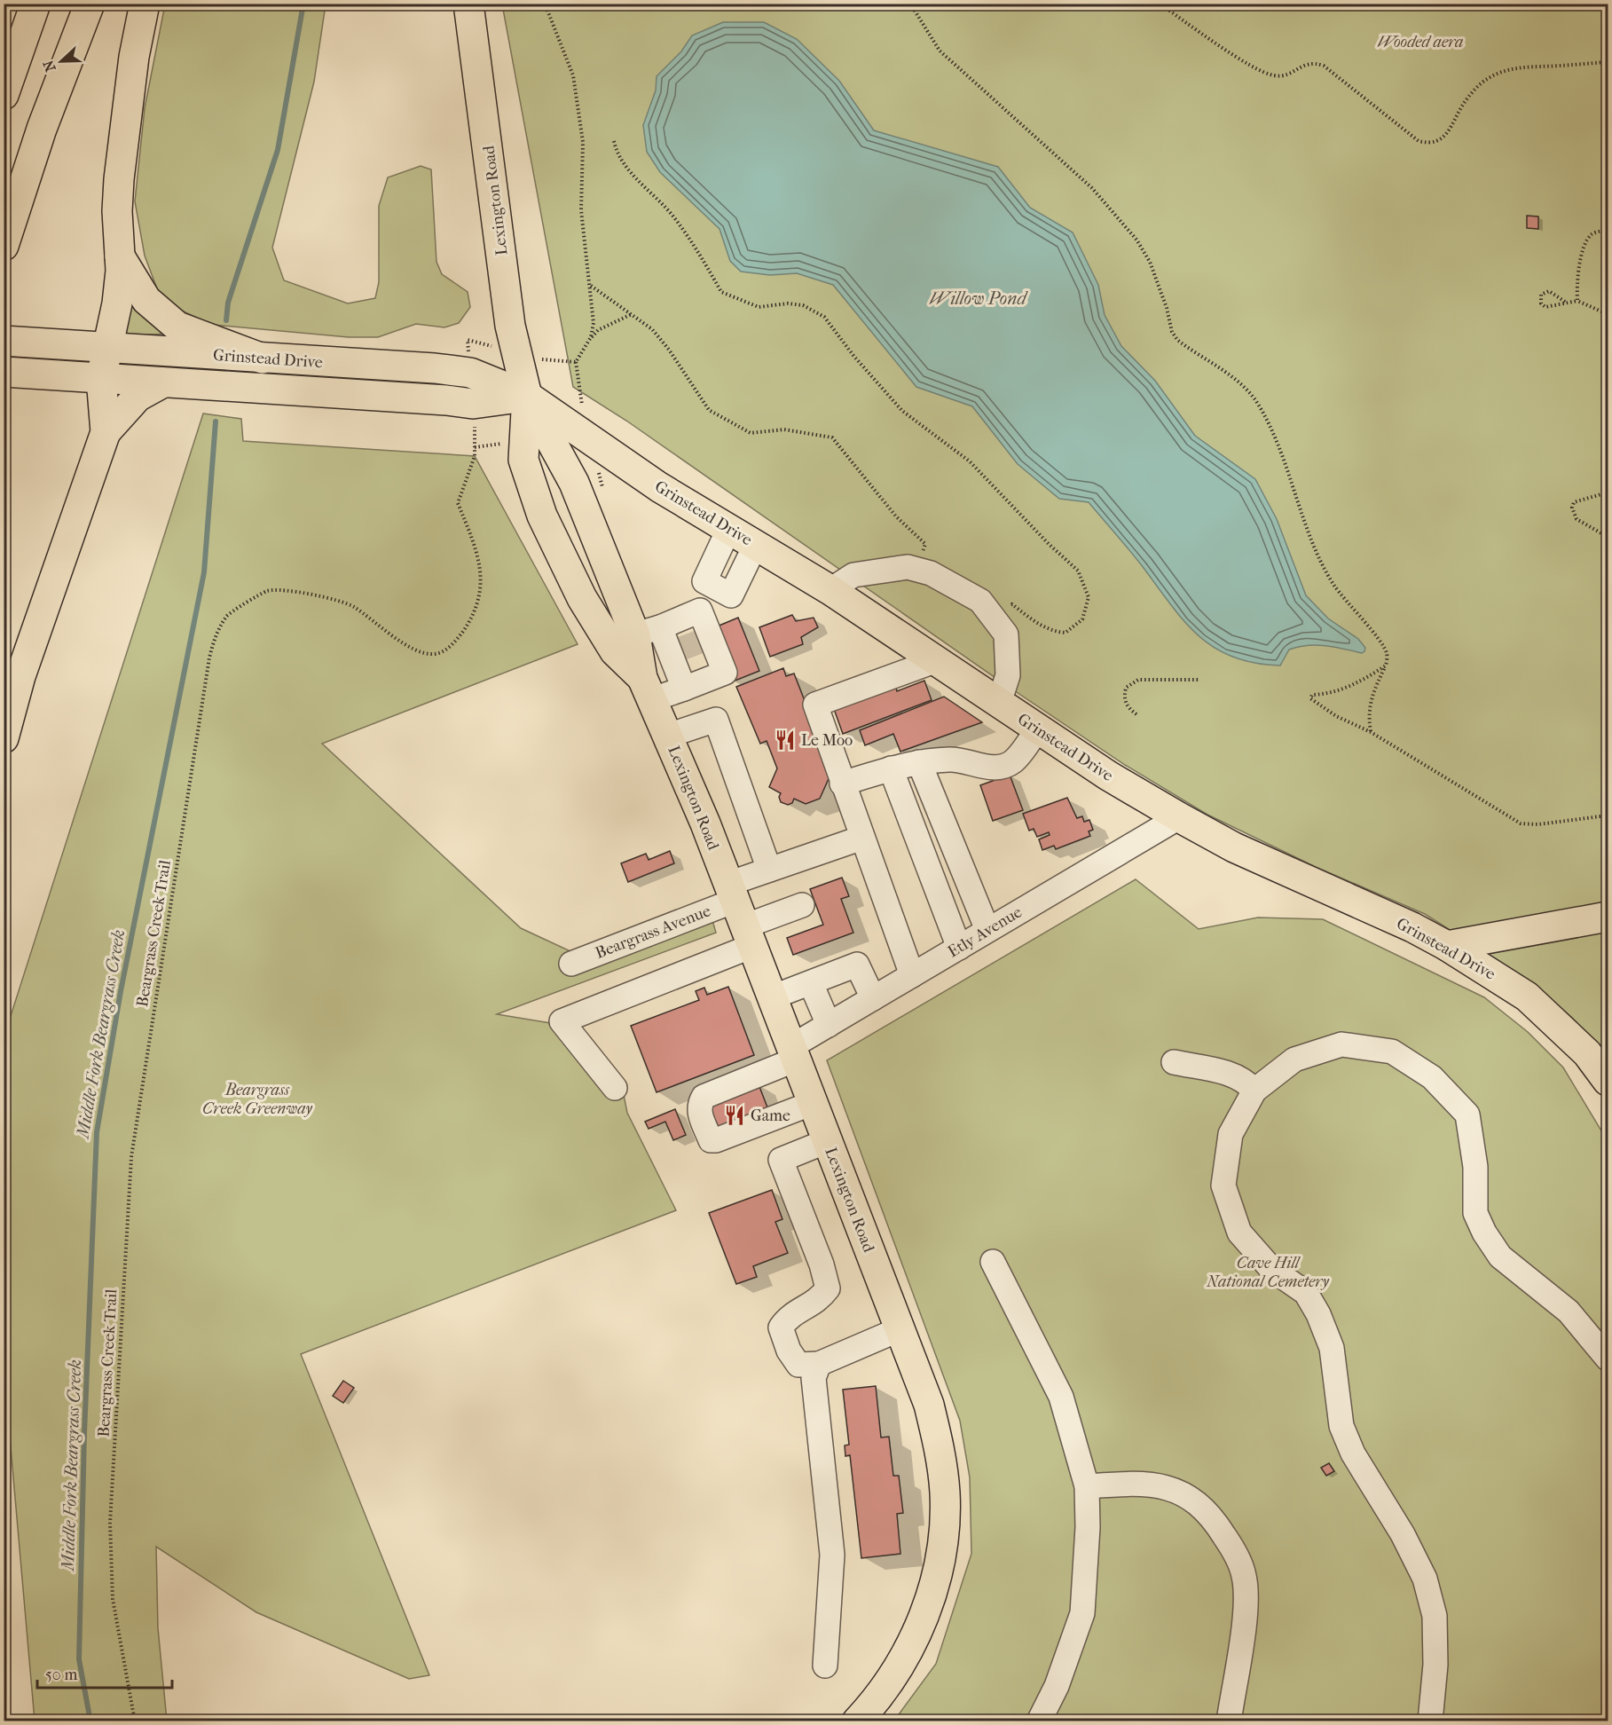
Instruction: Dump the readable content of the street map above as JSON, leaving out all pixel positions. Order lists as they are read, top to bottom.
{
  "streets": {
    "main road": ["Lexington Road", "Grinstead Drive"],
    "street": ["Beargrass Avenue", "Etly Avenue"],
    "path": ["Beargrass Creek Trail"]
  },
  "crossings": [
    ["Lexington Road", "Grinstead Drive"],
    ["Lexington Road", "Beargrass Avenue"],
    ["Lexington Road", "Etly Avenue"],
    ["Grinstead Drive", "Etly Avenue"]
  ],
  "water": ["Willow Pond", "Middle Fork Beargrass Creek"],
  "parks": ["Wooded aera", "Beargrass Creek Greenway", "Cave Hill National Cemetery"],
  "places": {
    "restaurant": ["Le Moo", "Game"]
  },
  "scale_bar": "50 m",
  "north": "left"
}
